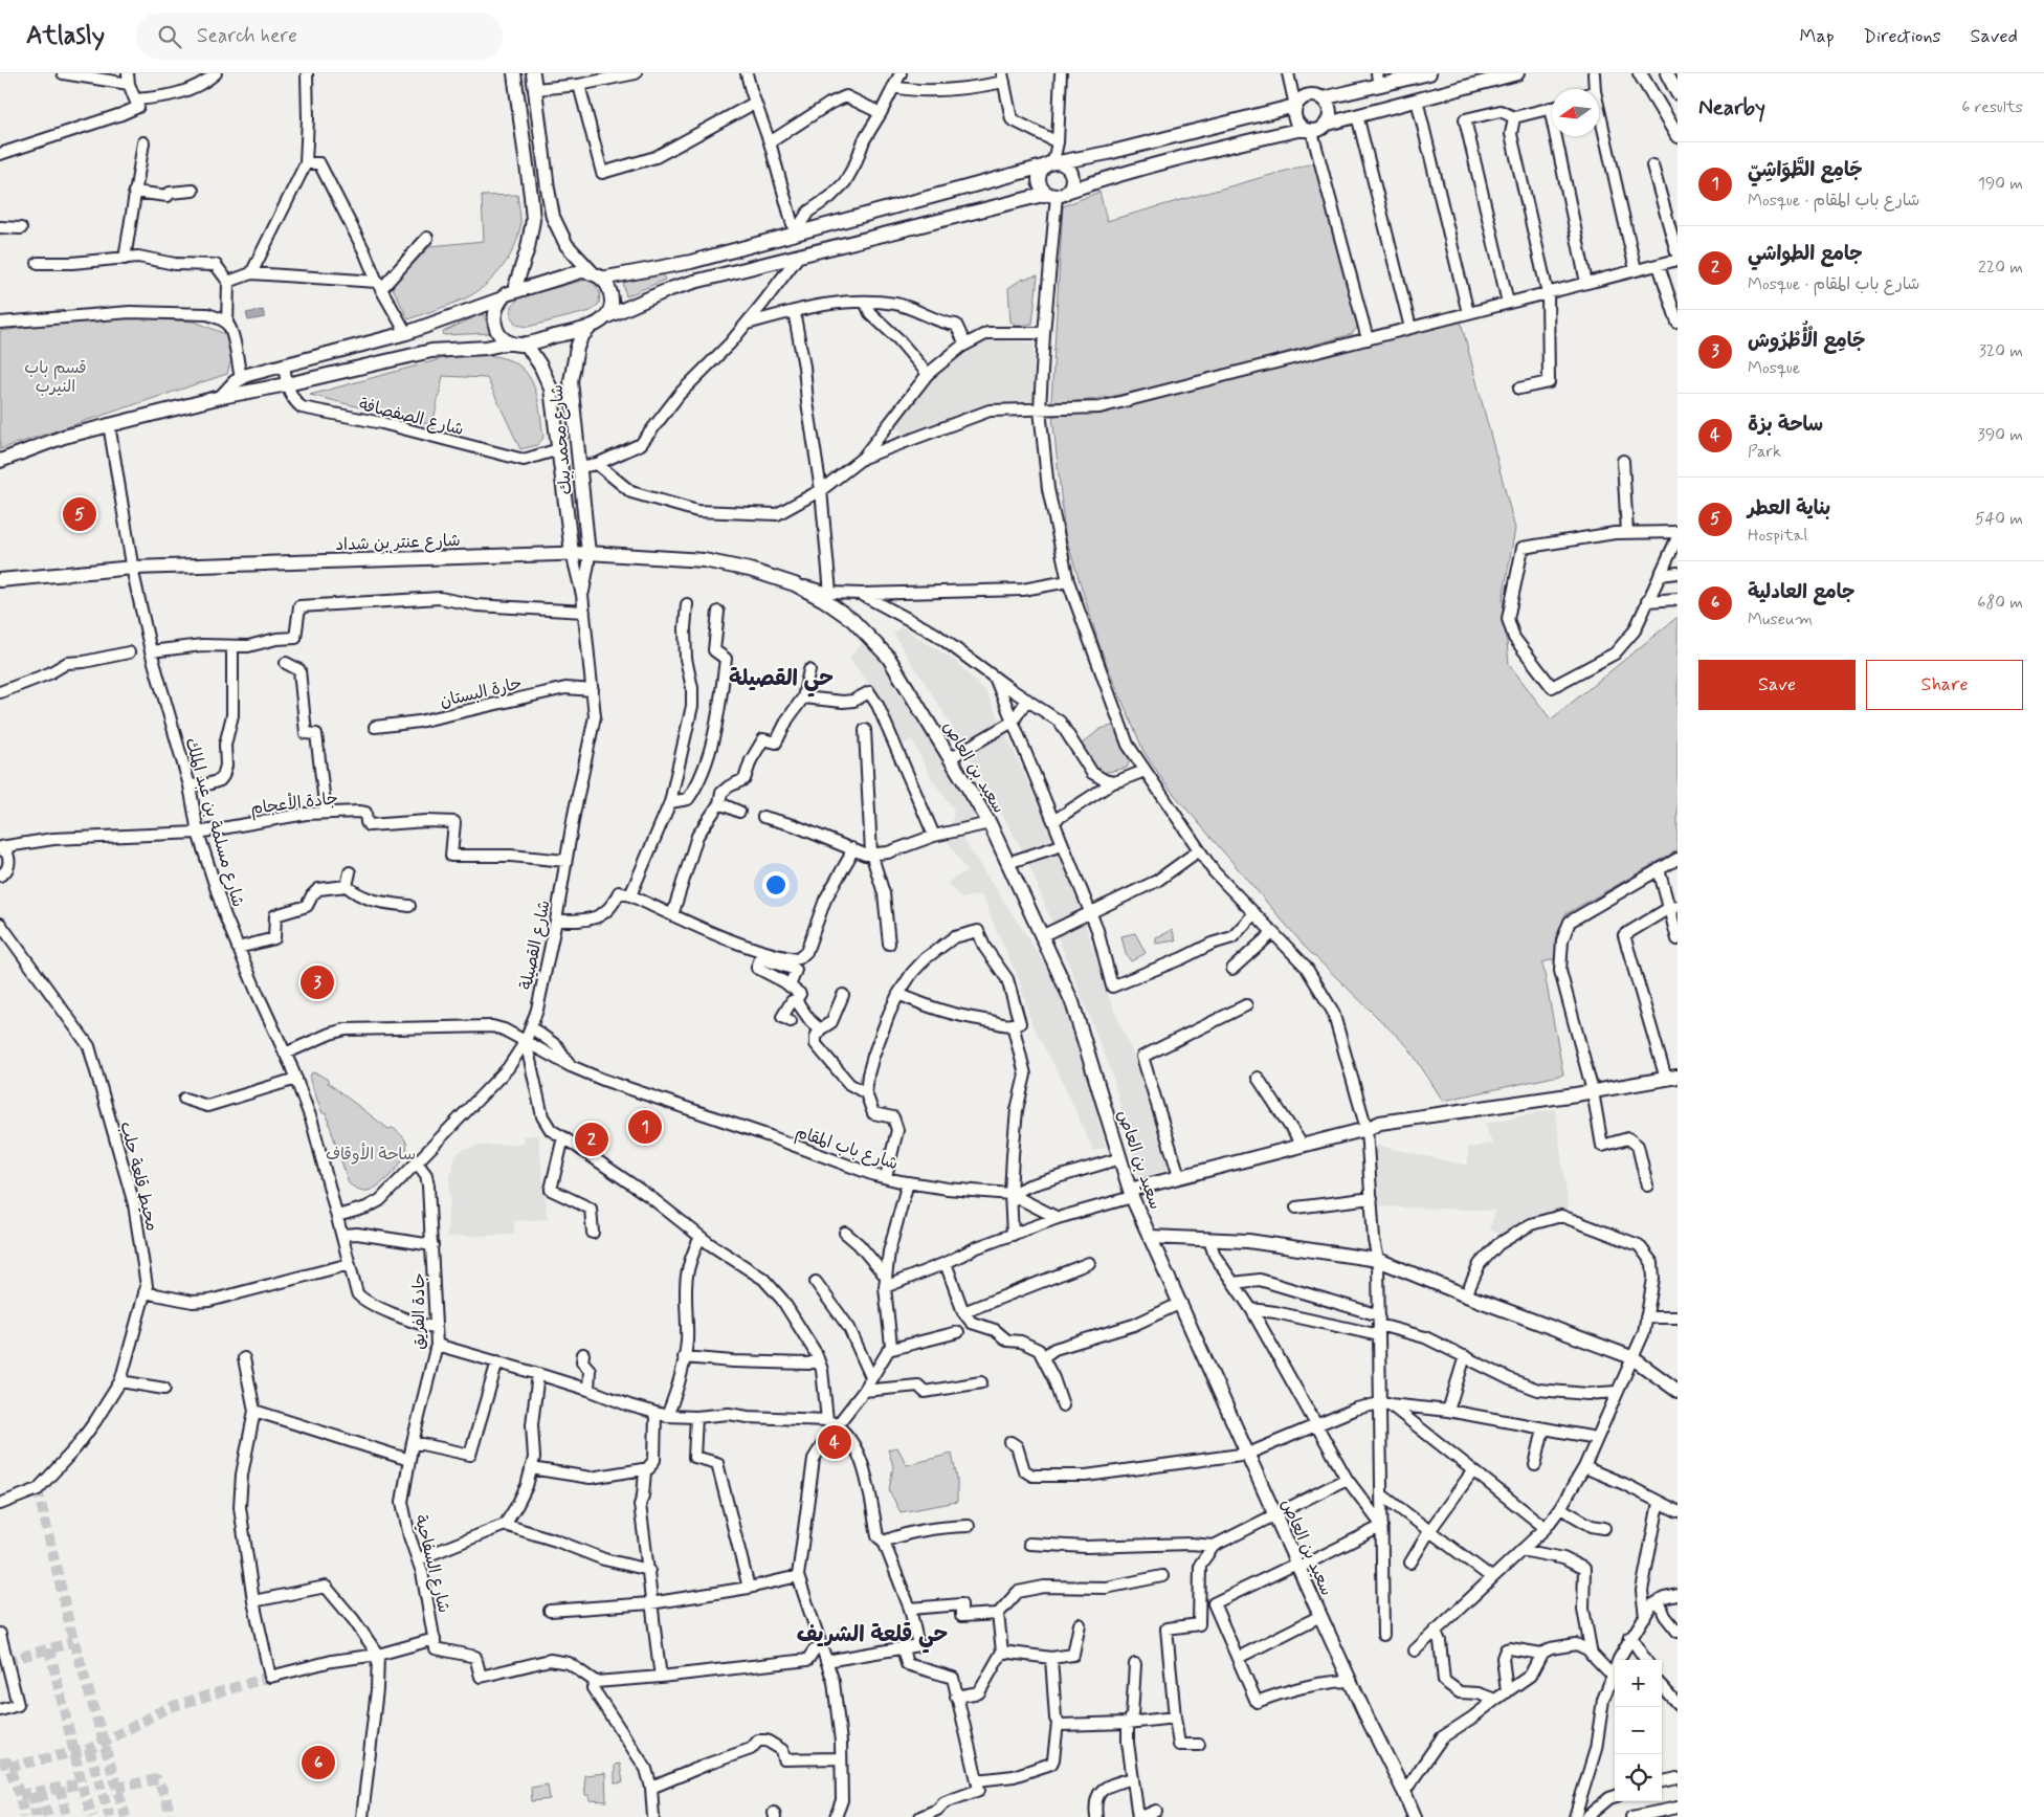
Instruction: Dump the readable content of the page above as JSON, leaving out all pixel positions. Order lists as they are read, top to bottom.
{
  "streets": {
    "main road": ["شارع محمد بيك", "شارع عنتر بن شداد", "سعيد بن العاص"],
    "street": [
      "شارع الصفصافة",
      "حارة البستان",
      "جادة الأعجام",
      "شارع مسلمة بن عبد الملك",
      "شارع القصيلة",
      "شارع باب المقام",
      "محيط قلعة حلب",
      "جادة الفريق",
      "شارع السفاحية"
    ]
  },
  "crossings": [
    ["شارع الصفصافة", "شارع محمد بيك"],
    ["شارع محمد بيك", "شارع عنتر بن شداد"],
    ["شارع محمد بيك", "شارع القصيلة"],
    ["شارع عنتر بن شداد", "سعيد بن العاص"],
    ["شارع عنتر بن شداد", "شارع مسلمة بن عبد الملك"],
    ["شارع عنتر بن شداد", "شارع القصيلة"],
    ["حارة البستان", "شارع القصيلة"],
    ["سعيد بن العاص", "شارع باب المقام"],
    ["جادة الأعجام", "شارع مسلمة بن عبد الملك"],
    ["جادة الأعجام", "شارع القصيلة"],
    ["شارع مسلمة بن عبد الملك", "شارع القصيلة"],
    ["شارع مسلمة بن عبد الملك", "شارع باب المقام"],
    ["شارع مسلمة بن عبد الملك", "جادة الفريق"],
    ["شارع القصيلة", "شارع باب المقام"],
    ["شارع القصيلة", "جادة الفريق"],
    ["جادة الفريق", "شارع السفاحية"]
  ],
  "districts": ["حي القصيلة", "حي قلعة الشريف"],
  "parks": ["قسم باب النيرب", "ساحة الأوقاف"],
  "north": "left",
  "page": {
    "header": "Atlasly",
    "search": "Search here",
    "nav": ["Map", "Directions", "Saved"],
    "heading": ["Nearby", "6 results"],
    "list": [
      {
        "mark": "1",
        "name": "جَامِع الطَّوَاشِيّ",
        "note": "Mosque · شارع باب المقام",
        "value": "190 m"
      },
      {
        "mark": "2",
        "name": "جامع الطواشي",
        "note": "Mosque · شارع باب المقام",
        "value": "220 m"
      },
      {
        "mark": "3",
        "name": "جَامِع الْأُطْرُوش",
        "note": "Mosque",
        "value": "320 m"
      },
      {
        "mark": "4",
        "name": "ساحة بزة",
        "note": "Park",
        "value": "390 m"
      },
      {
        "mark": "5",
        "name": "بناية العطر",
        "note": "Hospital",
        "value": "540 m"
      },
      {
        "mark": "6",
        "name": "جامع العادلية",
        "note": "Museum",
        "value": "680 m"
      }
    ],
    "pins": [
      "5",
      "3",
      "1",
      "2",
      "4",
      "6"
    ],
    "buttons": ["Save", "Share"],
    "map_buttons": ["+", "−"]
  }
}
